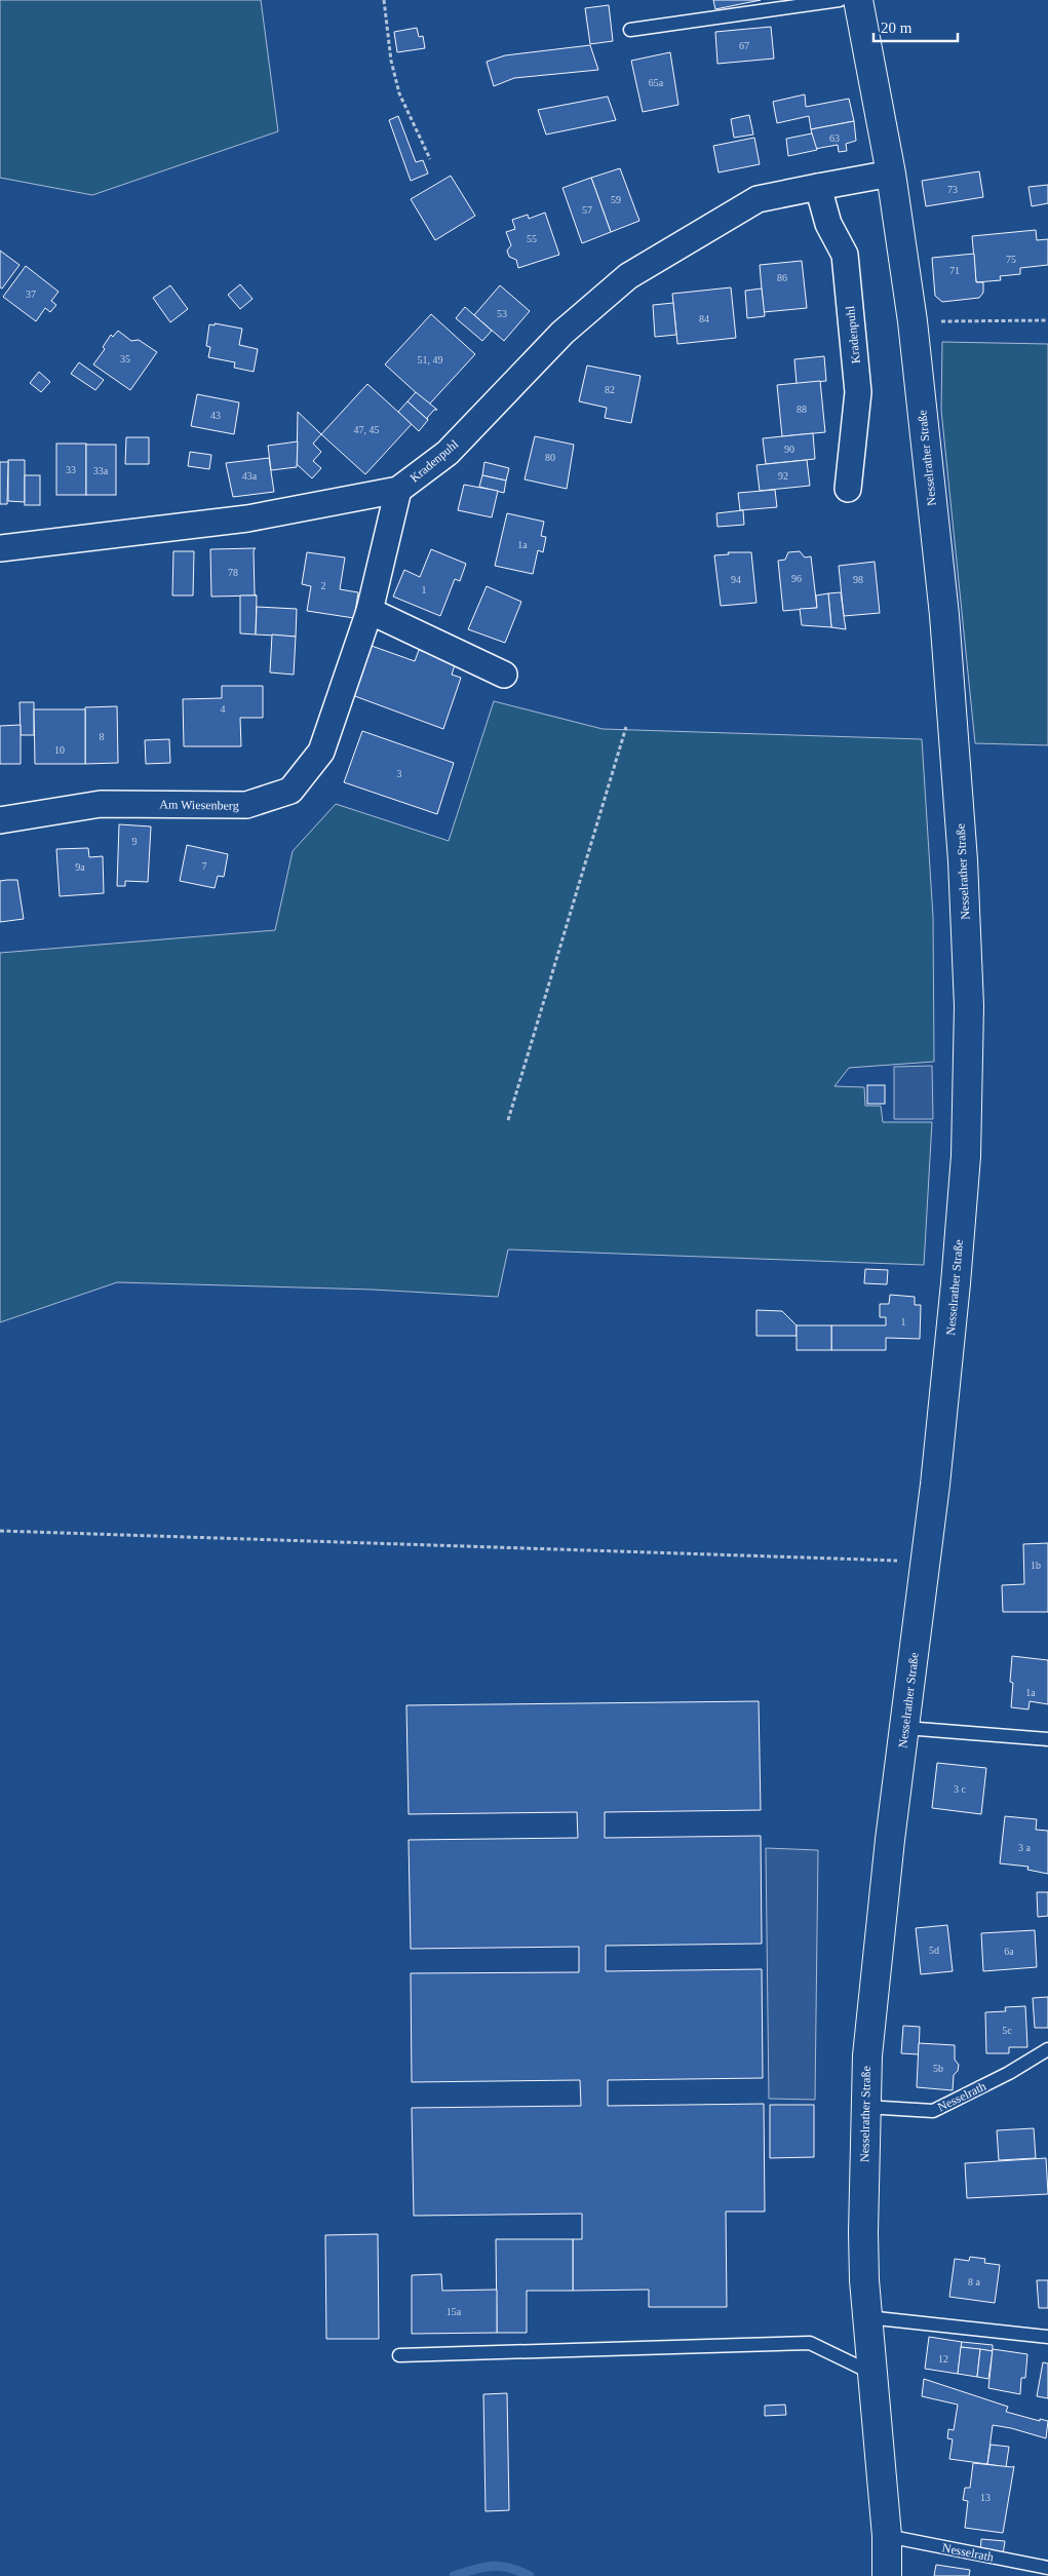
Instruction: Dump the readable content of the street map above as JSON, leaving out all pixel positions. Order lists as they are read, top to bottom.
{
  "streets": {
    "main road": ["Nesselrather Straße"],
    "street": ["Kradenpuhl", "Am Wiesenberg"],
    "lane": ["Nesselrath"]
  },
  "crossings": [
    ["Kradenpuhl", "Nesselrather Straße"],
    ["Kradenpuhl", "Am Wiesenberg"],
    ["Nesselrather Straße", "Nesselrath"]
  ],
  "house_numbers": [
    "67",
    "65a",
    "63",
    "73",
    "59",
    "57",
    "55",
    "75",
    "71",
    "86",
    "37",
    "53",
    "84",
    "35",
    "51, 49",
    "82",
    "88",
    "43",
    "47, 45",
    "90",
    "80",
    "33",
    "33a",
    "43a",
    "92",
    "1a",
    "78",
    "96",
    "94",
    "98",
    "2",
    "1",
    "4",
    "8",
    "10",
    "3",
    "9",
    "7",
    "9a",
    "1",
    "1b",
    "1a",
    "3 c",
    "3 a",
    "5d",
    "6a",
    "5c",
    "5b",
    "8 a",
    "15a",
    "12",
    "13"
  ],
  "scale_bar": "20 m"
}
